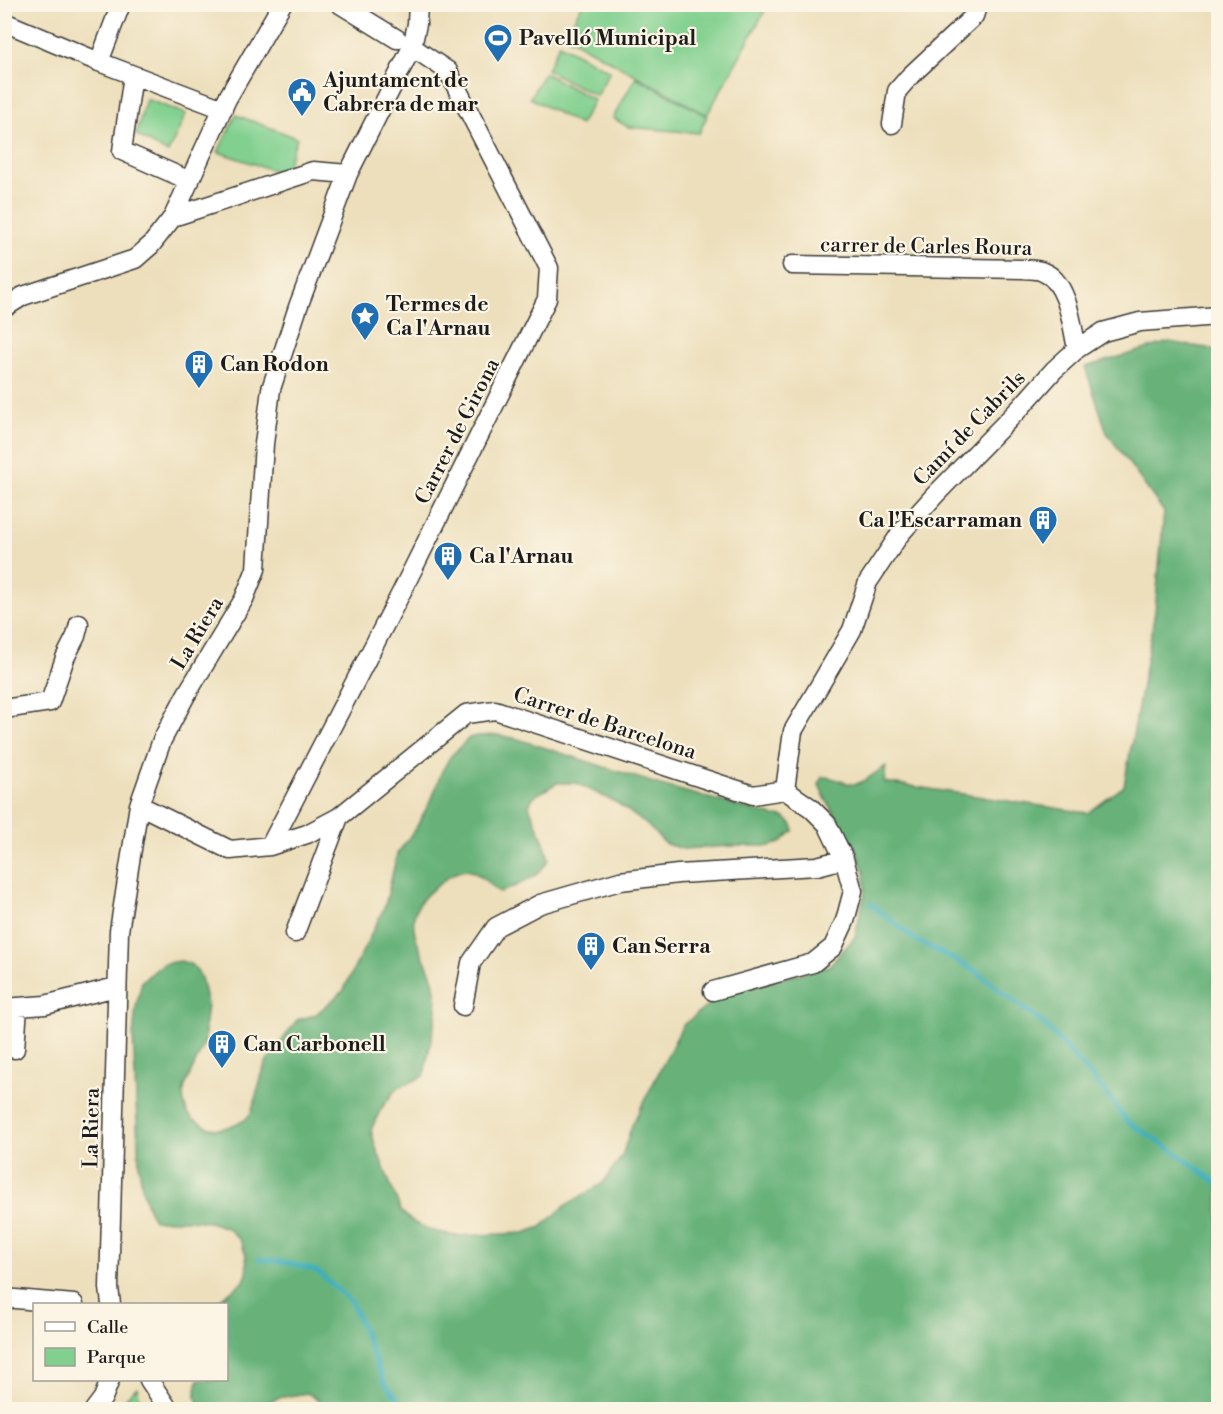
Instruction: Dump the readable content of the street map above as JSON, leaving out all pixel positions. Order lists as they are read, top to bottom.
{
  "streets": {
    "street": [
      "carrer de Carles Roura",
      "Camí de Cabrils",
      "Carrer de Girona",
      "La Riera",
      "Carrer de Barcelona"
    ]
  },
  "crossings": [
    ["carrer de Carles Roura", "Camí de Cabrils"],
    ["Camí de Cabrils", "Carrer de Barcelona"],
    ["Carrer de Girona", "La Riera"],
    ["Carrer de Girona", "Carrer de Barcelona"],
    ["La Riera", "Carrer de Barcelona"]
  ],
  "places": {
    "sports": ["Pavelló Municipal"],
    "public building": ["Ajuntament de Cabrera de mar"],
    "place": ["Termes de Ca l'Arnau"],
    "building": [
      "Can Rodon",
      "Ca l'Escarraman",
      "Ca l'Arnau",
      "Can Serra",
      "Can Carbonell"
    ]
  },
  "legend": ["Calle", "Parque"]
}
